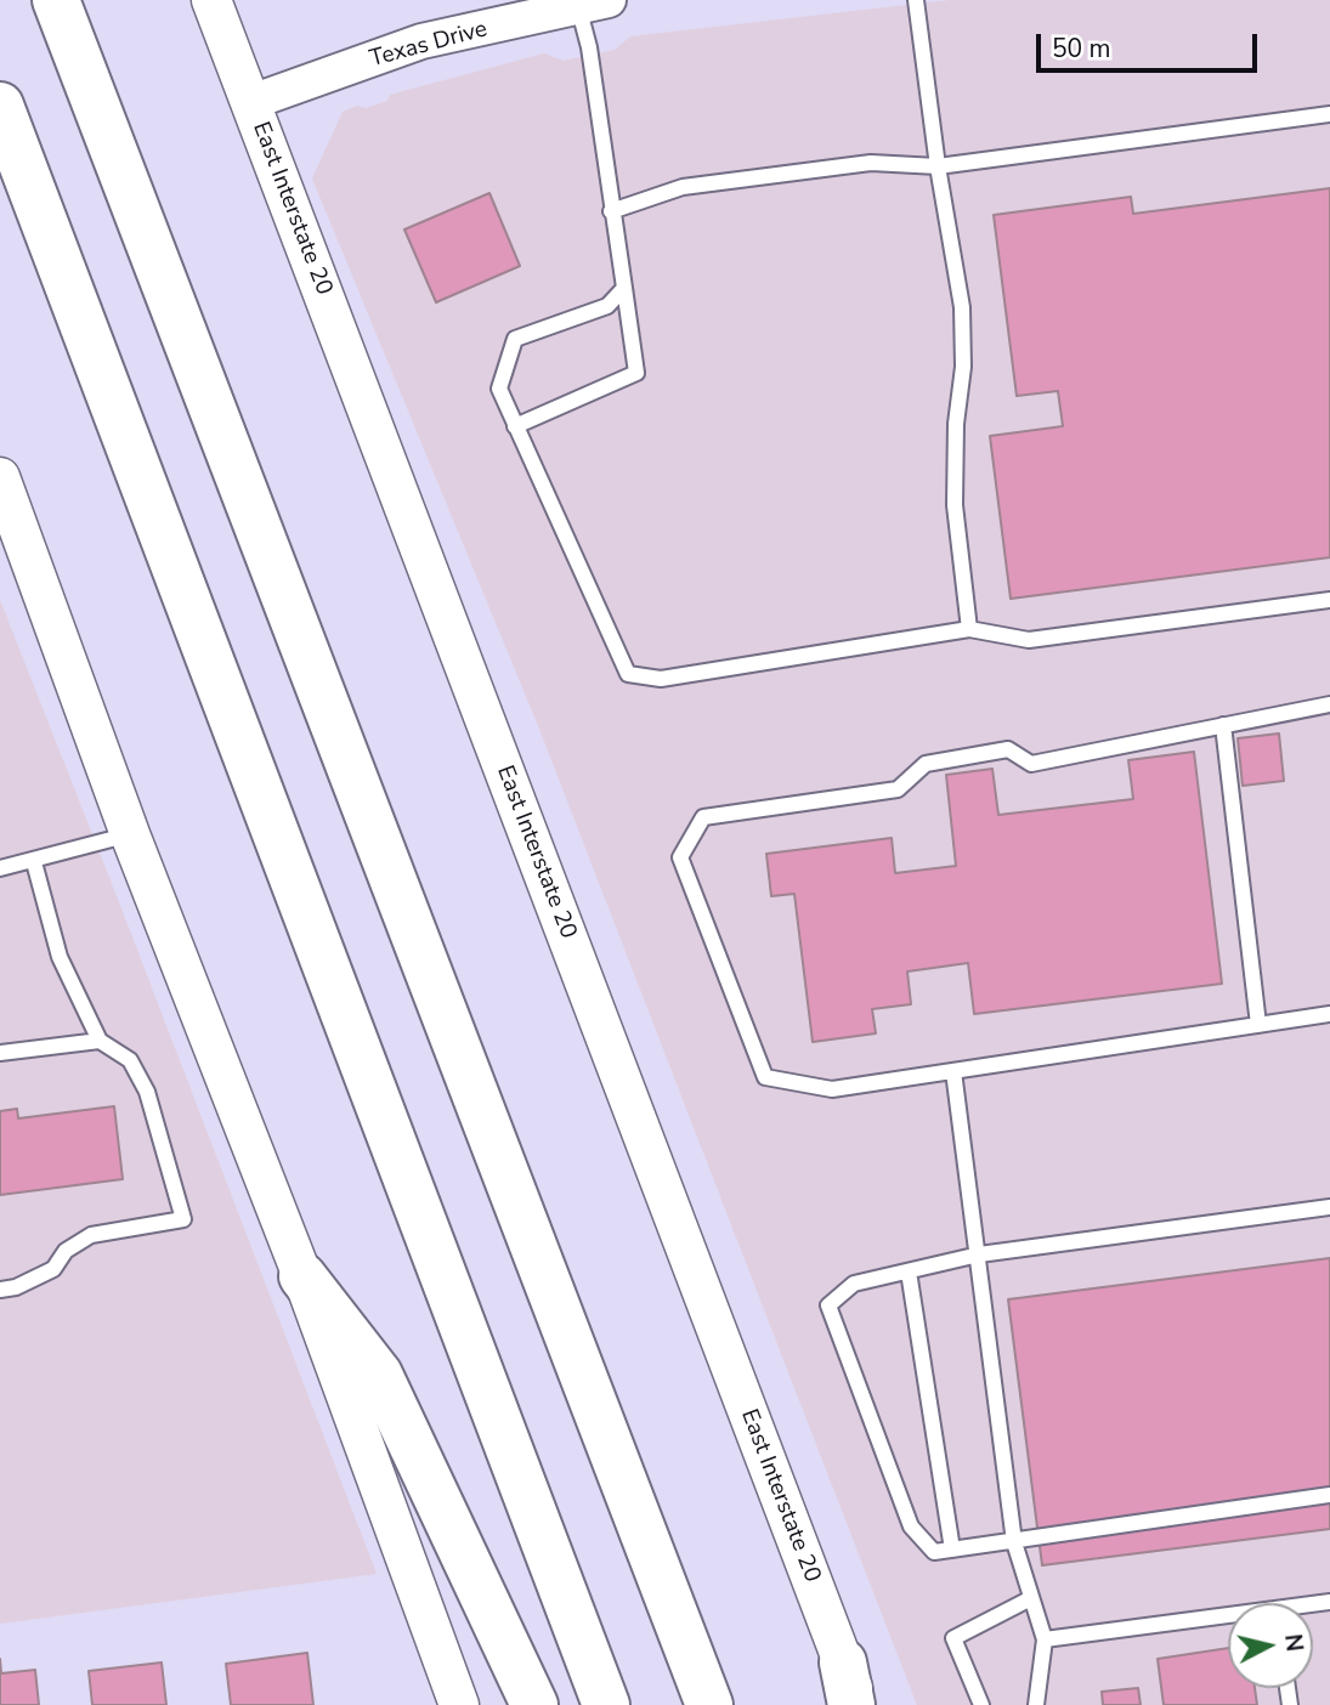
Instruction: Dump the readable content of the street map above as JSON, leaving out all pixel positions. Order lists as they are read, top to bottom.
{
  "streets": {
    "main road": ["East Interstate 20"],
    "street": ["Texas Drive"]
  },
  "crossings": [
    ["Texas Drive", "East Interstate 20"]
  ],
  "scale_bar": "50 m",
  "north": "right"
}
